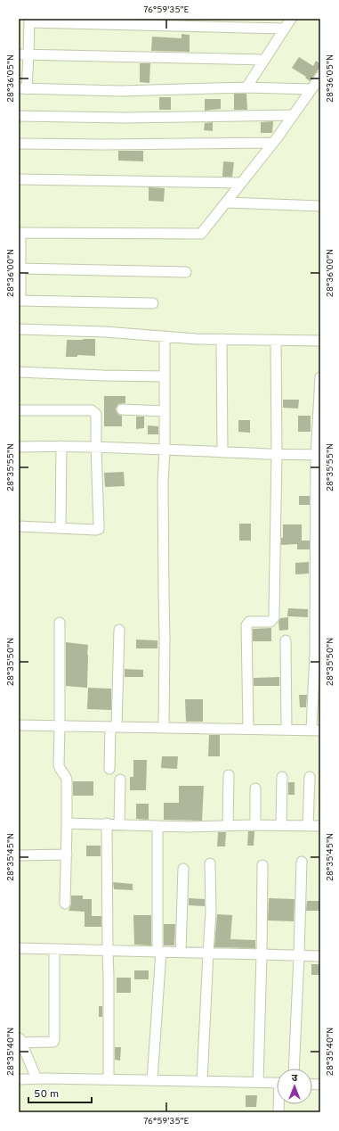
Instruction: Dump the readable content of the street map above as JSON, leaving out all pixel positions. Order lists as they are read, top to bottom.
{
  "scale_bar": "50 m",
  "north": "top",
  "coordinates": [
    "76°59'35\"E",
    "28°36'05\"N",
    "28°36'00\"N",
    "28°35'55\"N",
    "28°35'50\"N",
    "28°35'45\"N",
    "28°35'40\"N"
  ]
}
